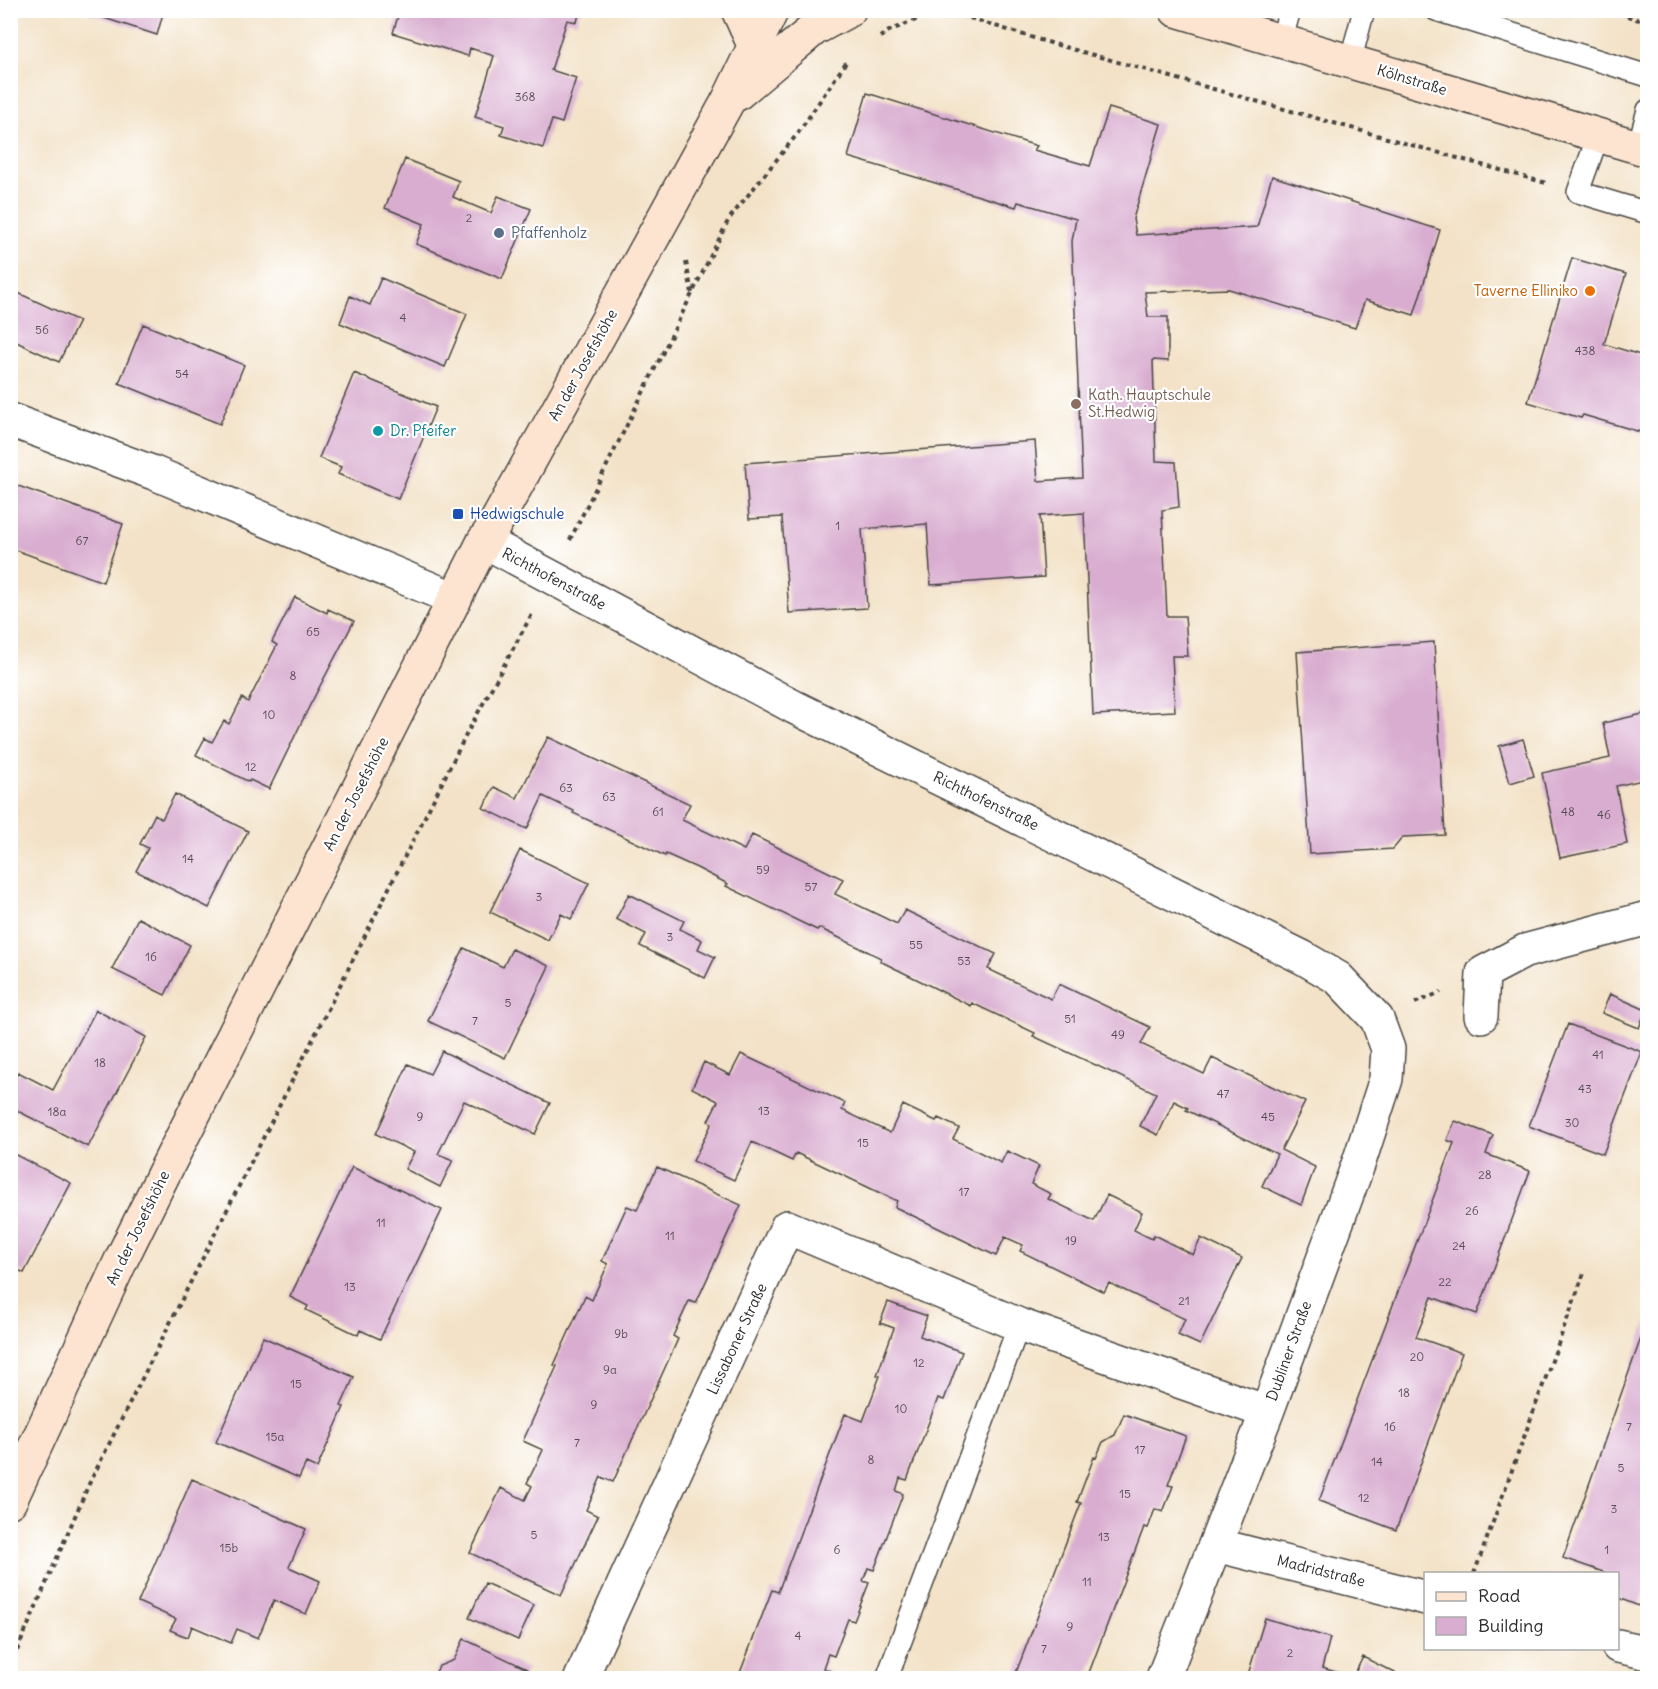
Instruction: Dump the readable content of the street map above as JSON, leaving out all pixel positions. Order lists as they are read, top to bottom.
{
  "streets": {
    "street": [
      "Kölnstraße",
      "An der Josefshöhe",
      "Richthofenstraße",
      "Lissaboner Straße",
      "Dubliner Straße",
      "Madridstraße"
    ]
  },
  "crossings": [
    ["An der Josefshöhe", "Richthofenstraße"],
    ["Richthofenstraße", "Dubliner Straße"],
    ["Lissaboner Straße", "Dubliner Straße"],
    ["Dubliner Straße", "Madridstraße"]
  ],
  "places": {
    "other": [
      "Pfaffenholz",
      "Taverne Elliniko",
      "Kath. Hauptschule St.Hedwig",
      "Dr. Pfeifer"
    ],
    "transit": ["Hedwigschule"]
  },
  "house_numbers": [
    "368",
    "2",
    "4",
    "56",
    "438",
    "54",
    "1",
    "67",
    "65",
    "8",
    "10",
    "12",
    "63",
    "63",
    "61",
    "48",
    "46",
    "14",
    "59",
    "57",
    "3",
    "3",
    "55",
    "16",
    "53",
    "5",
    "51",
    "7",
    "49",
    "41",
    "18",
    "43",
    "47",
    "13",
    "18a",
    "9",
    "45",
    "30",
    "15",
    "28",
    "17",
    "26",
    "11",
    "11",
    "19",
    "24",
    "22",
    "13",
    "21",
    "9b",
    "20",
    "12",
    "9a",
    "15",
    "18",
    "9",
    "10",
    "16",
    "7",
    "15a",
    "7",
    "17",
    "8",
    "14",
    "5",
    "15",
    "12",
    "3",
    "5",
    "13",
    "15b",
    "6",
    "1",
    "11",
    "9",
    "4",
    "7",
    "2"
  ],
  "legend": ["Road", "Building"]
}
